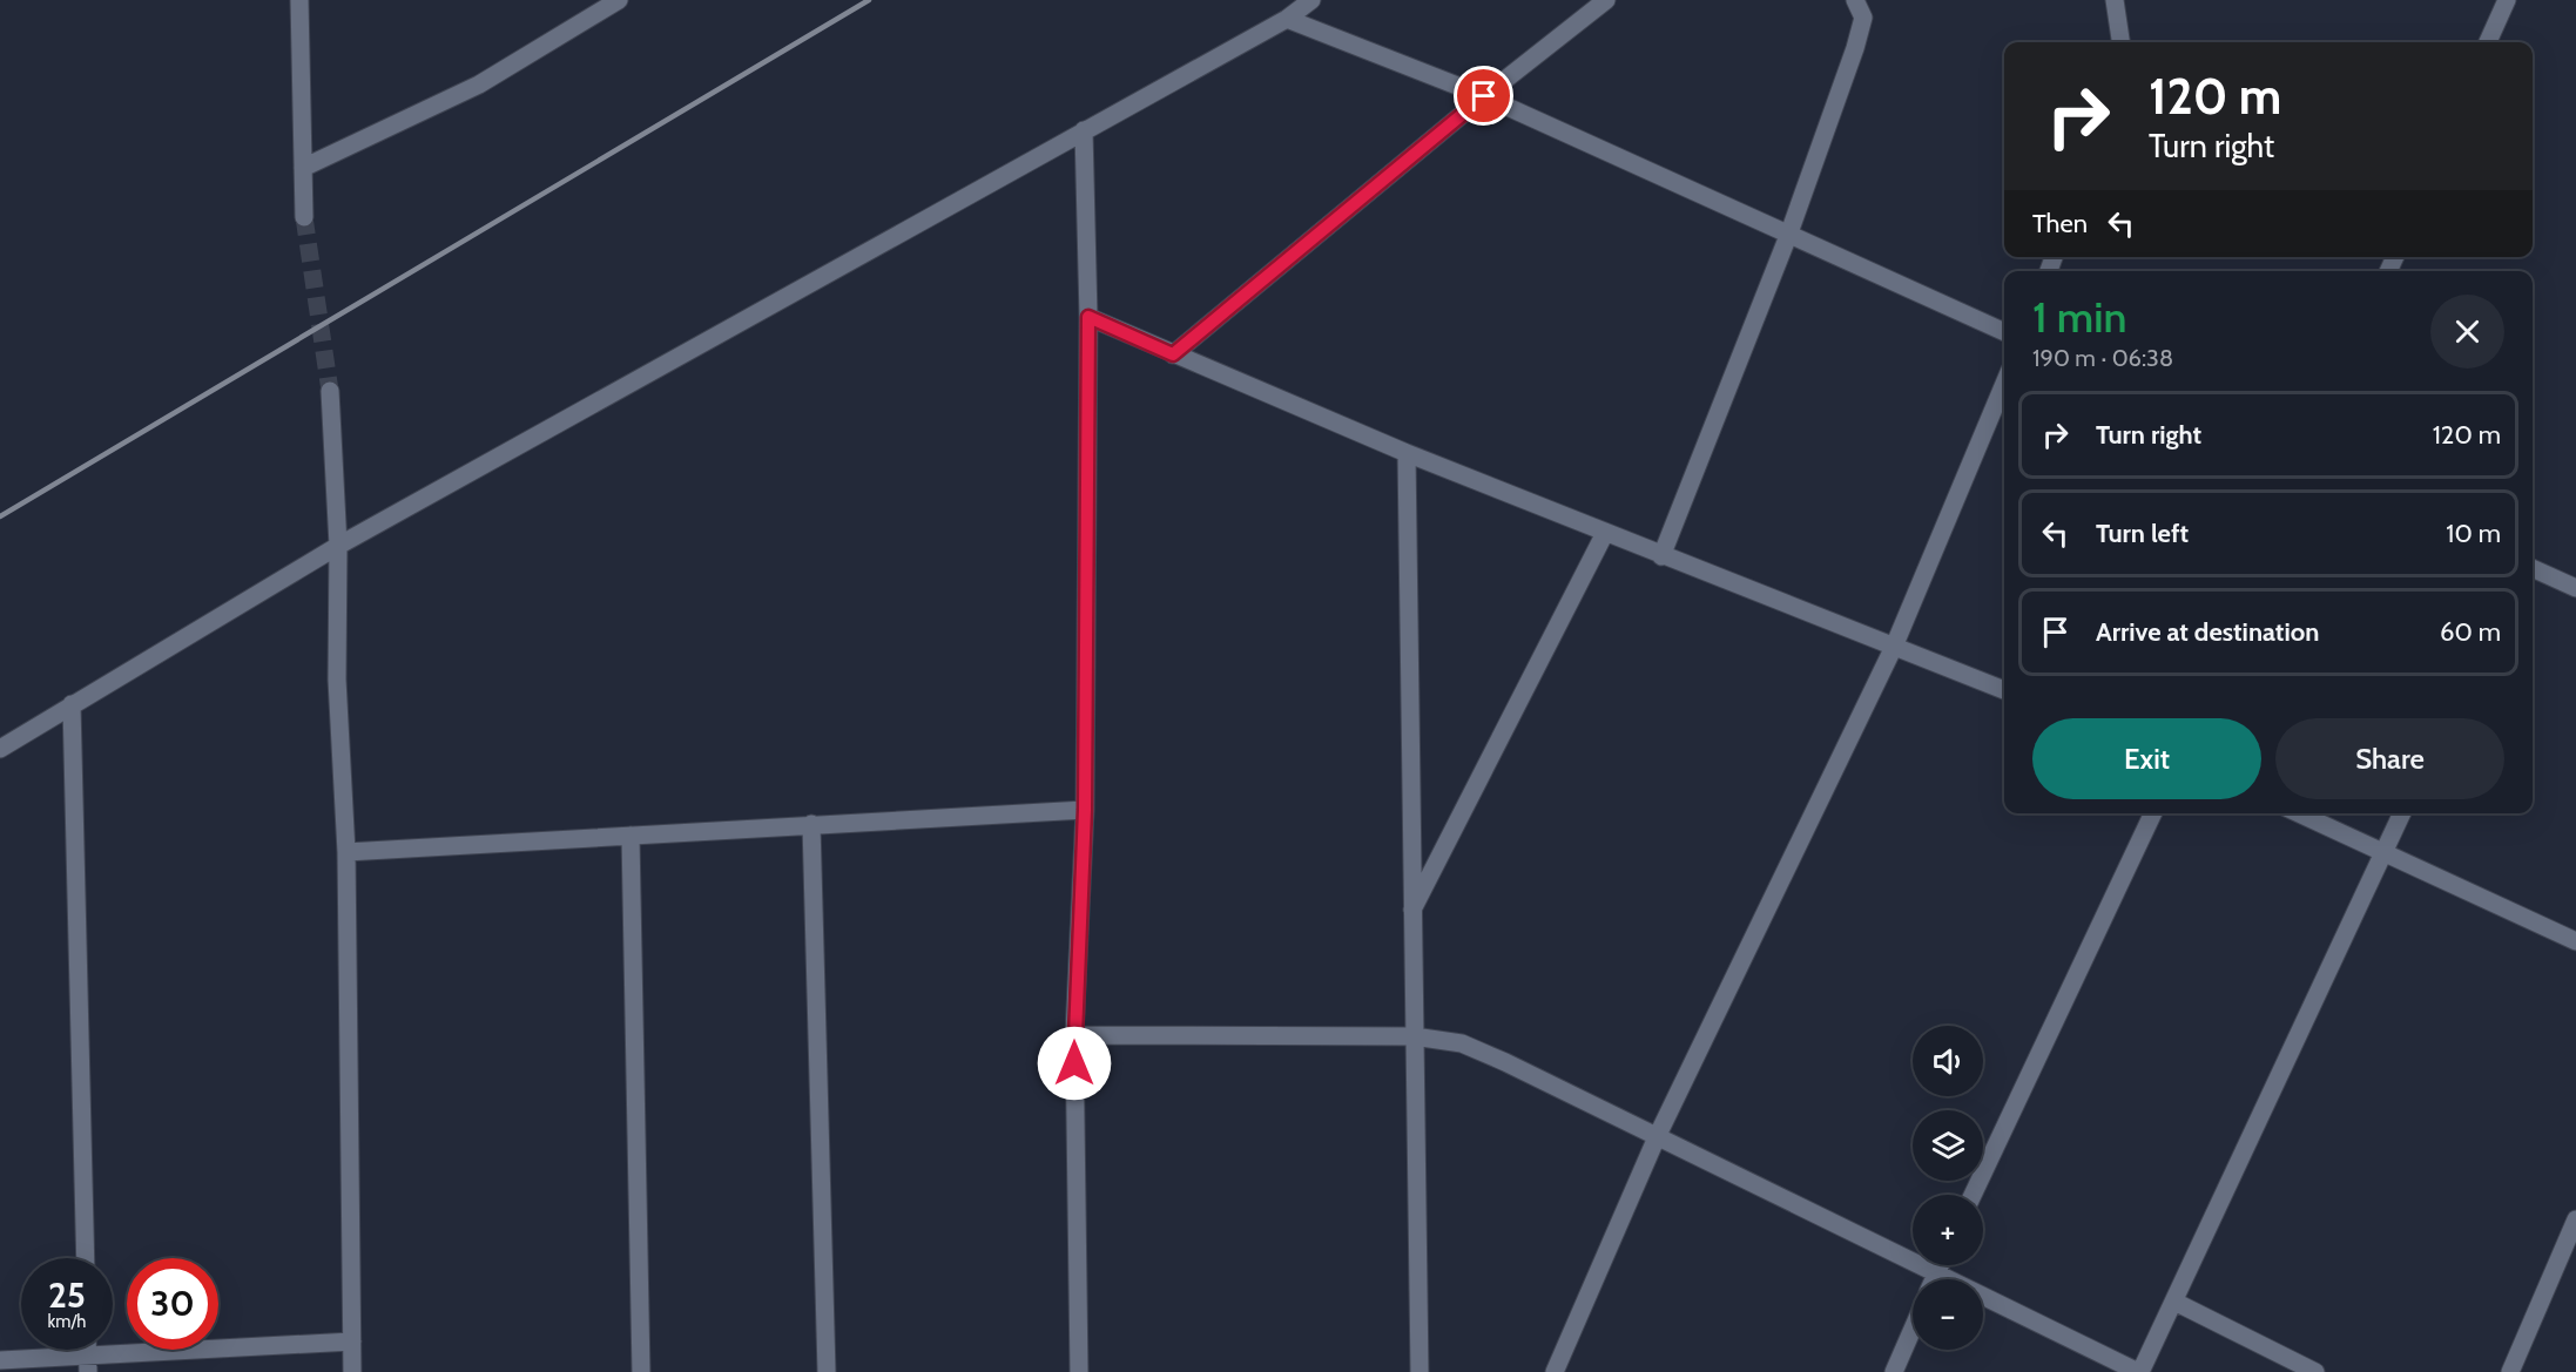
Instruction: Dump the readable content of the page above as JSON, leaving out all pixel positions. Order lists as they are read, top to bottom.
{
  "page": {
    "turn": ["120 m", "Turn right"],
    "then": "Then",
    "heading": ["1 min", "190 m · 06:38"],
    "list": [
      {
        "name": "Turn right",
        "value": "120 m"
      },
      {
        "name": "Turn left",
        "value": "10 m"
      },
      {
        "name": "Arrive at destination",
        "value": "60 m"
      }
    ],
    "buttons": ["Exit", "Share"],
    "map_buttons": ["+", "−"],
    "speed": "25 km/h",
    "limit": "30"
  }
}
